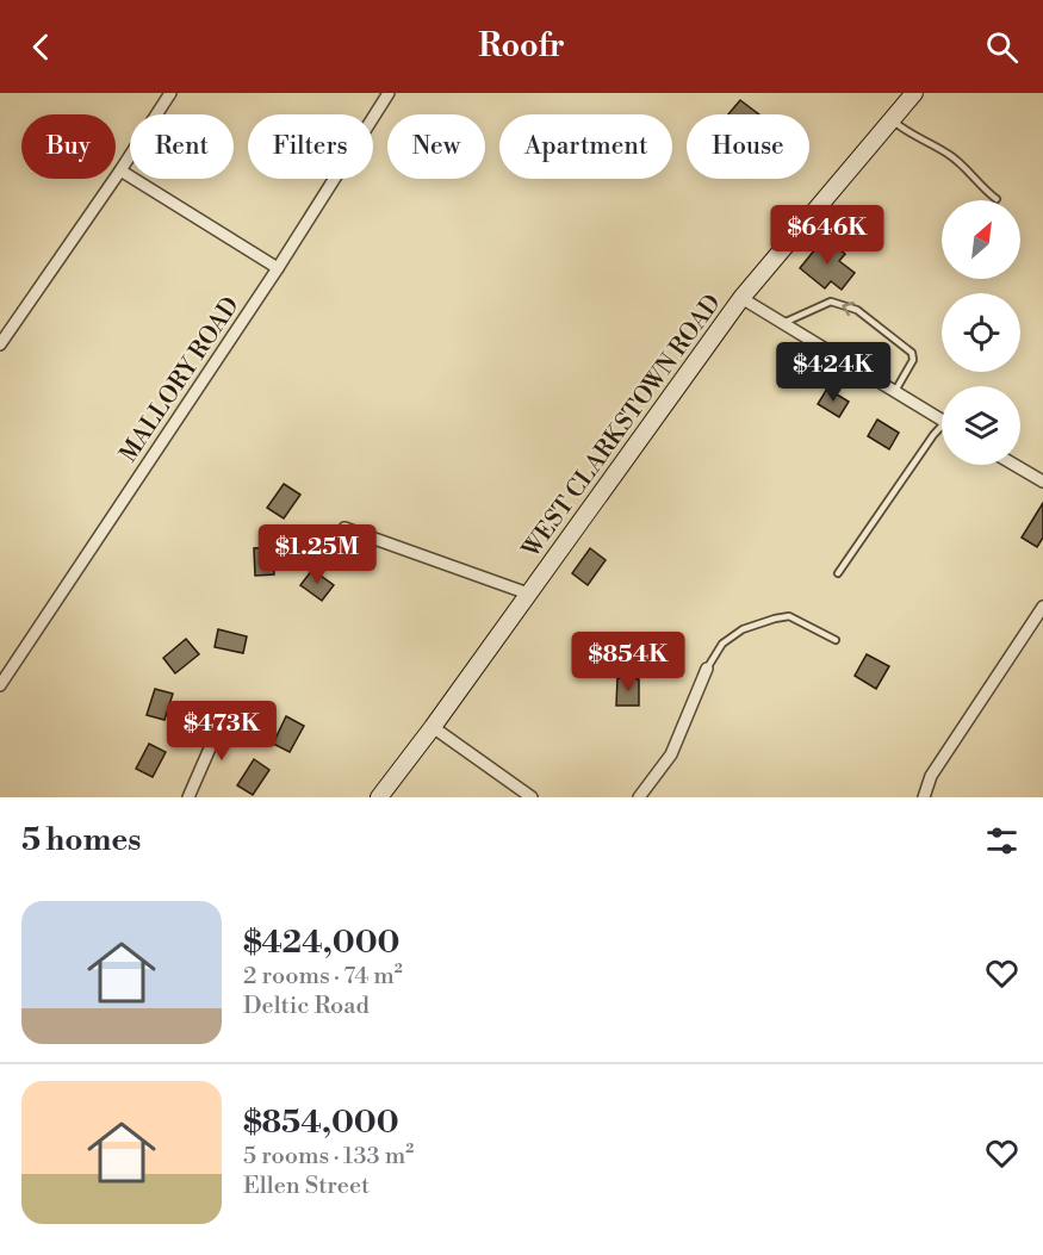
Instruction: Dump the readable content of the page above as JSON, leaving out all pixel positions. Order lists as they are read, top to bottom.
{
  "streets": {
    "street": ["MALLORY ROAD", "WEST CLARKSTOWN ROAD"]
  },
  "north": "top right",
  "page": {
    "header": "Roofr",
    "chip": [
      "Buy",
      "Rent",
      "Filters",
      "New",
      "Apartment",
      "House"
    ],
    "price": [
      "$646K",
      "$424K",
      "$1.25M",
      "$854K",
      "$473K"
    ],
    "heading": "5 homes",
    "list": [
      {
        "name": "$424,000",
        "note": "2 rooms · 74 m² · Deltic Road"
      },
      {
        "name": "$854,000",
        "note": "5 rooms · 133 m² · Ellen Street"
      }
    ]
  }
}
